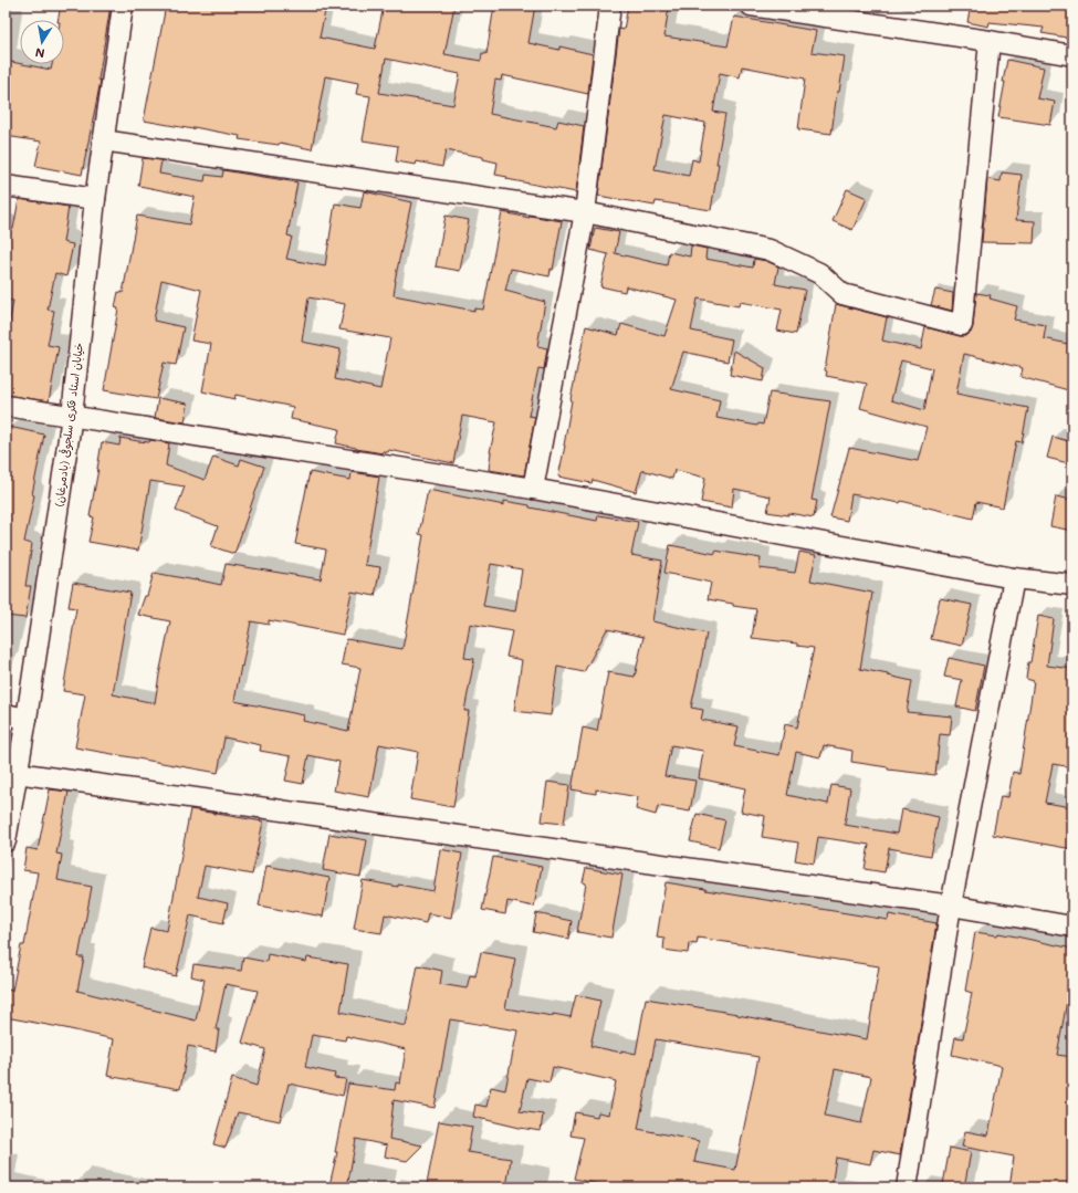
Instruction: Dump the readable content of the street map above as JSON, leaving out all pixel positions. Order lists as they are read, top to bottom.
{
  "streets": {
    "street": ["خیابان استاد فکری سلجوقی (بادمرغان)"]
  },
  "north": "bottom"
}
